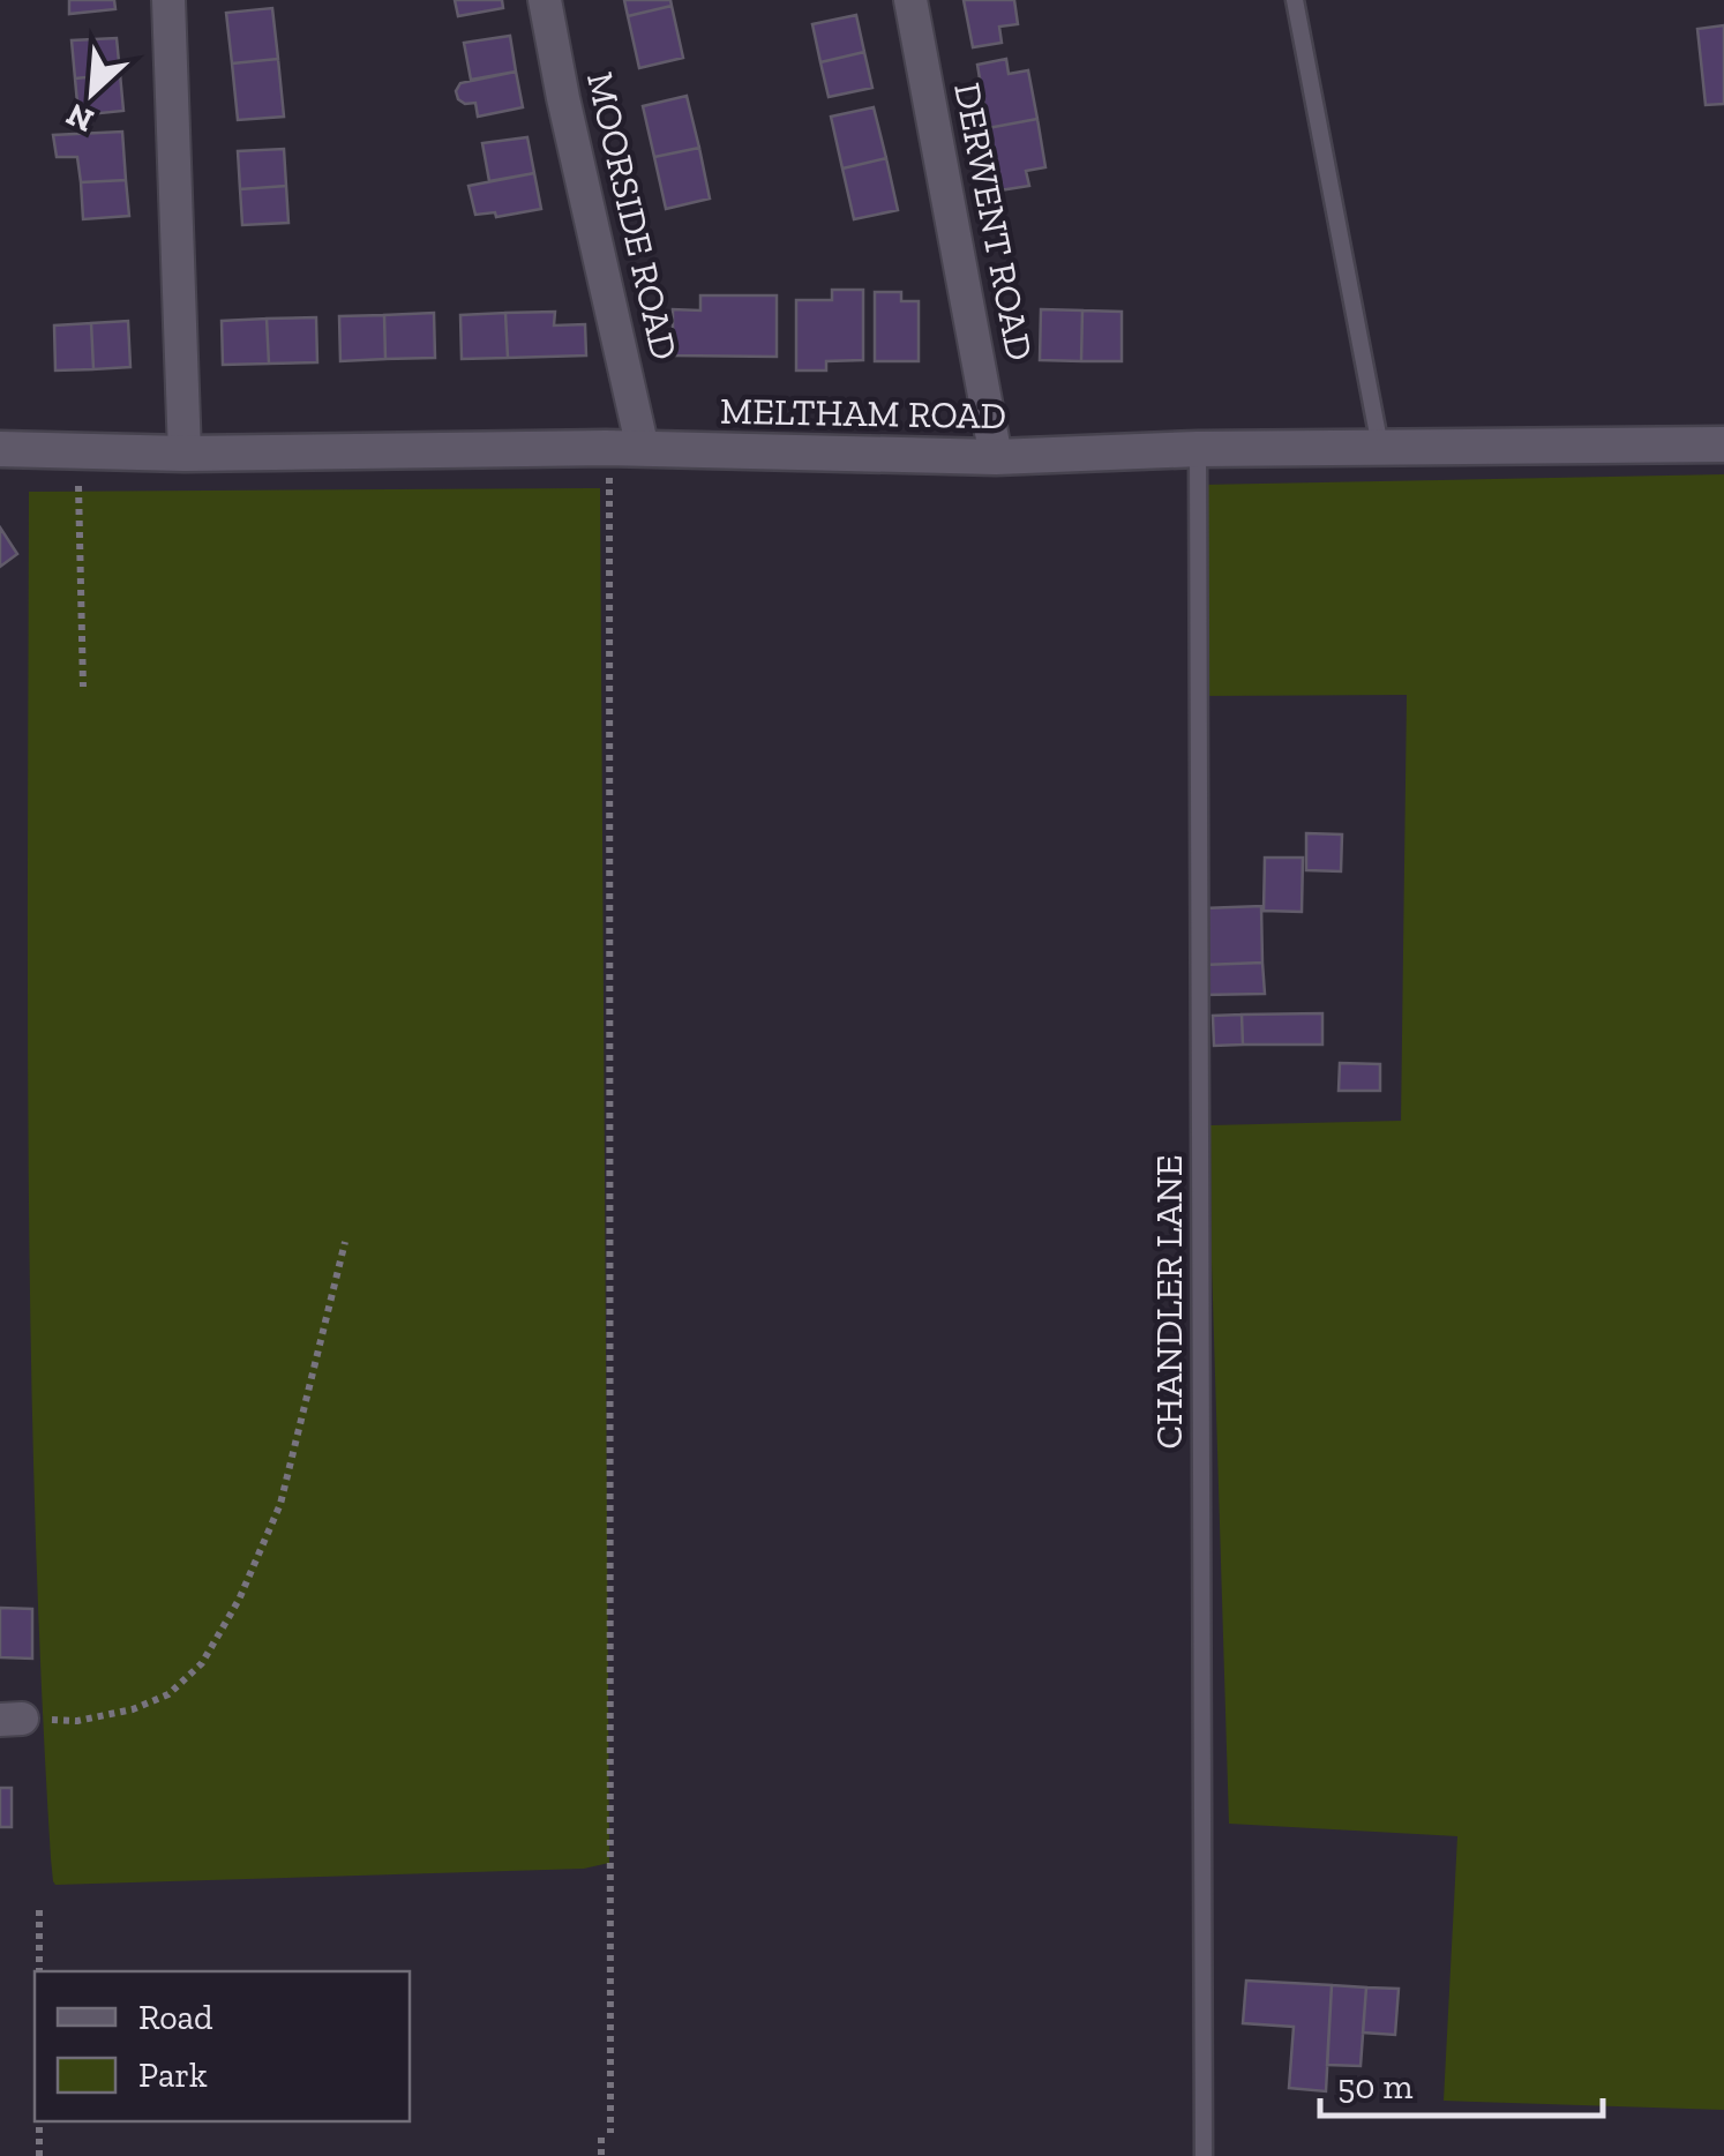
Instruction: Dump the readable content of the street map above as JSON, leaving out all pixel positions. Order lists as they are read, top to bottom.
{
  "streets": {
    "street": ["MOORSIDE ROAD", "DERWENT ROAD", "MELTHAM ROAD"],
    "lane": ["CHANDLER LANE"]
  },
  "crossings": [
    ["MOORSIDE ROAD", "MELTHAM ROAD"],
    ["DERWENT ROAD", "MELTHAM ROAD"],
    ["MELTHAM ROAD", "CHANDLER LANE"]
  ],
  "legend": ["Road", "Park"],
  "scale_bar": "50 m",
  "north": "bottom left"
}
